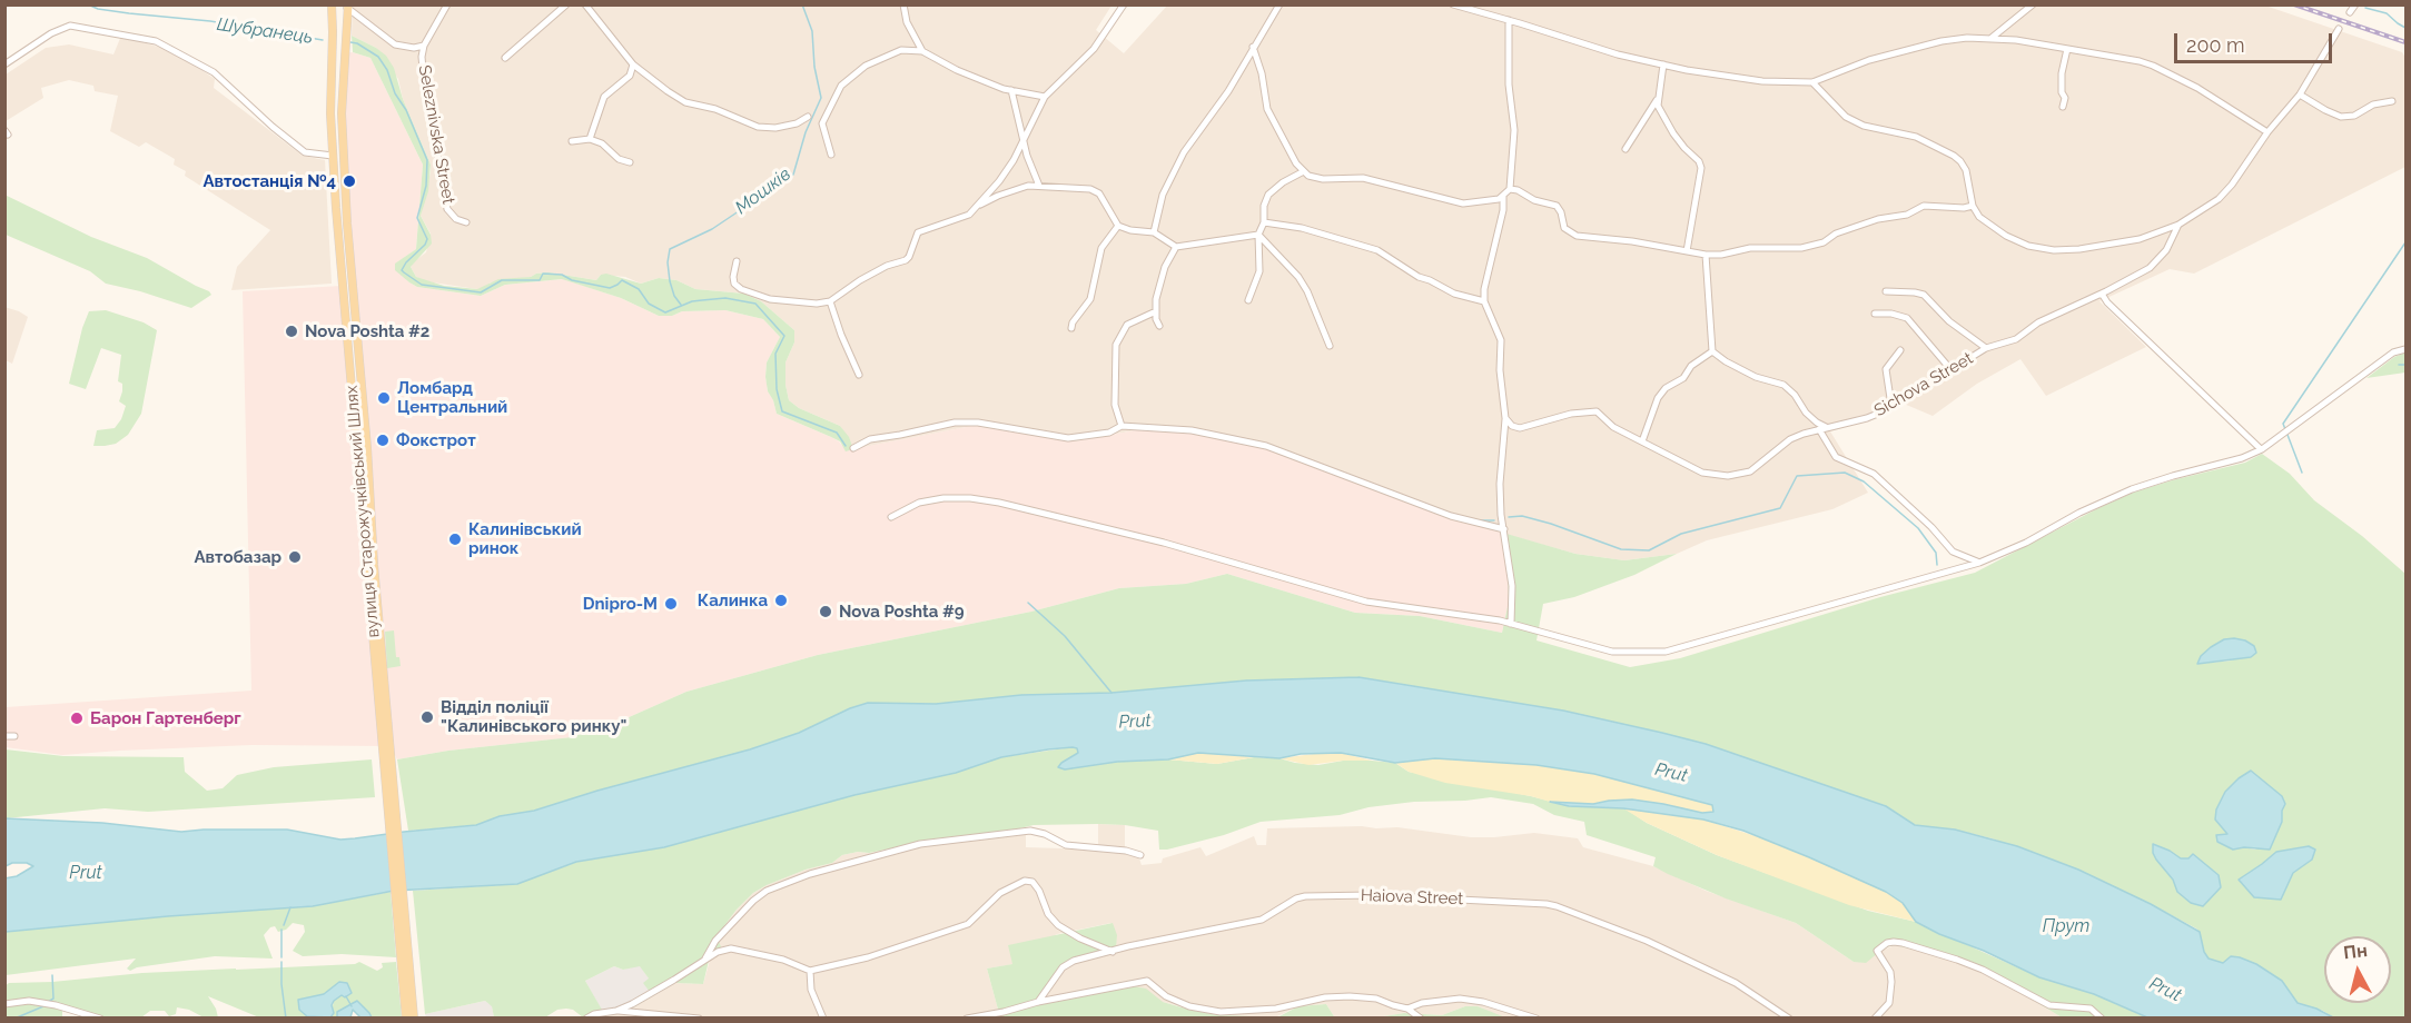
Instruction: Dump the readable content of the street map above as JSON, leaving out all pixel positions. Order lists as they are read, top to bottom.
{
  "streets": {
    "main road": ["вулиця Старожучківський Шлях"],
    "street": ["Seleznivska Street", "Sichova Street", "Haiova Street"]
  },
  "crossings": [
    ["Seleznivska Street", "вулиця Старожучківський Шлях"]
  ],
  "water": [
    "Шубранець",
    "Мошків",
    "Prut",
    "Прут"
  ],
  "places": [
    "Автостанція №4",
    "Nova Poshta #2",
    "Ломбард Центральний",
    "Фокстрот",
    "Калинівський ринок",
    "Автобазар",
    "Калинка",
    "Dnipro-M",
    "Nova Poshta #9",
    "Відділ поліції \"Калинівського ринку\"",
    "Барон Гартенберг"
  ],
  "scale_bar": "200 m",
  "north": "top"
}
